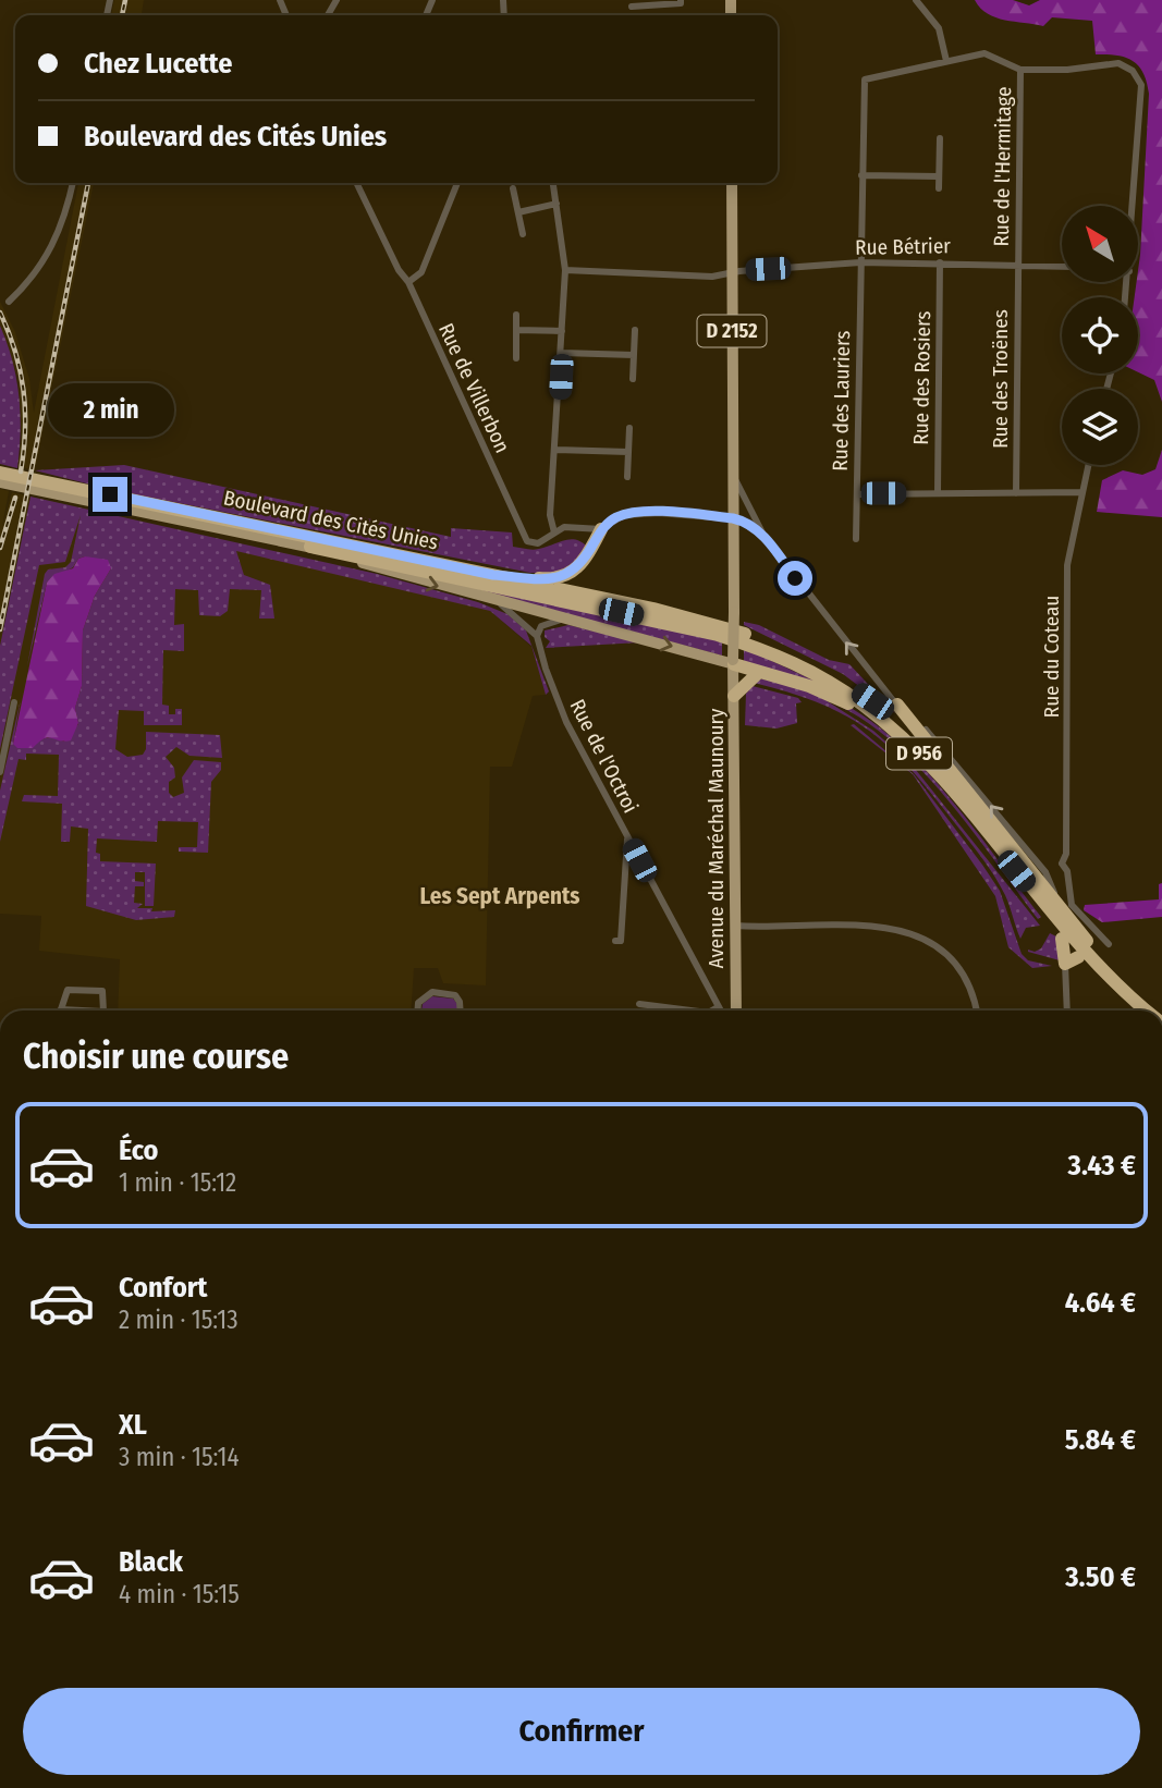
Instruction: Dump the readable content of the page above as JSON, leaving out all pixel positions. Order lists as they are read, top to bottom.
{
  "streets": {
    "highway": ["Boulevard des Cités Unies", "D 956"],
    "main road": ["D 2152", "Avenue du Maréchal Maunoury"],
    "street": [
      "Rue de l'Hermitage",
      "Rue Bétrier",
      "Rue des Rosiers",
      "Rue des Troënes",
      "Rue de Villerbon",
      "Rue des Lauriers",
      "Rue du Coteau",
      "Rue de l'Octroi"
    ]
  },
  "crossings": [
    ["Rue de l'Hermitage", "Rue Bétrier"],
    ["Rue de l'Hermitage", "Rue des Troënes"],
    ["Rue Bétrier", "D 2152"],
    ["Rue Bétrier", "Rue des Rosiers"],
    ["Rue Bétrier", "Rue des Troënes"],
    ["Rue Bétrier", "Rue des Lauriers"],
    ["D 2152", "D 956"],
    ["D 2152", "Avenue du Maréchal Maunoury"],
    ["Boulevard des Cités Unies", "D 956"],
    ["Rue du Coteau", "D 956"],
    ["D 956", "Avenue du Maréchal Maunoury"]
  ],
  "districts": ["Les Sept Arpents"],
  "north": "top left",
  "page": {
    "banner": ["Chez Lucette", "Boulevard des Cités Unies"],
    "bubble": "2 min",
    "heading": "Choisir une course",
    "list": [
      {
        "name": "Éco",
        "note": "1 min · 15:12",
        "value": "3.43 €"
      },
      {
        "name": "Confort",
        "note": "2 min · 15:13",
        "value": "4.64 €"
      },
      {
        "name": "XL",
        "note": "3 min · 15:14",
        "value": "5.84 €"
      },
      {
        "name": "Black",
        "note": "4 min · 15:15",
        "value": "3.50 €"
      }
    ],
    "buttons": "Confirmer"
  }
}
